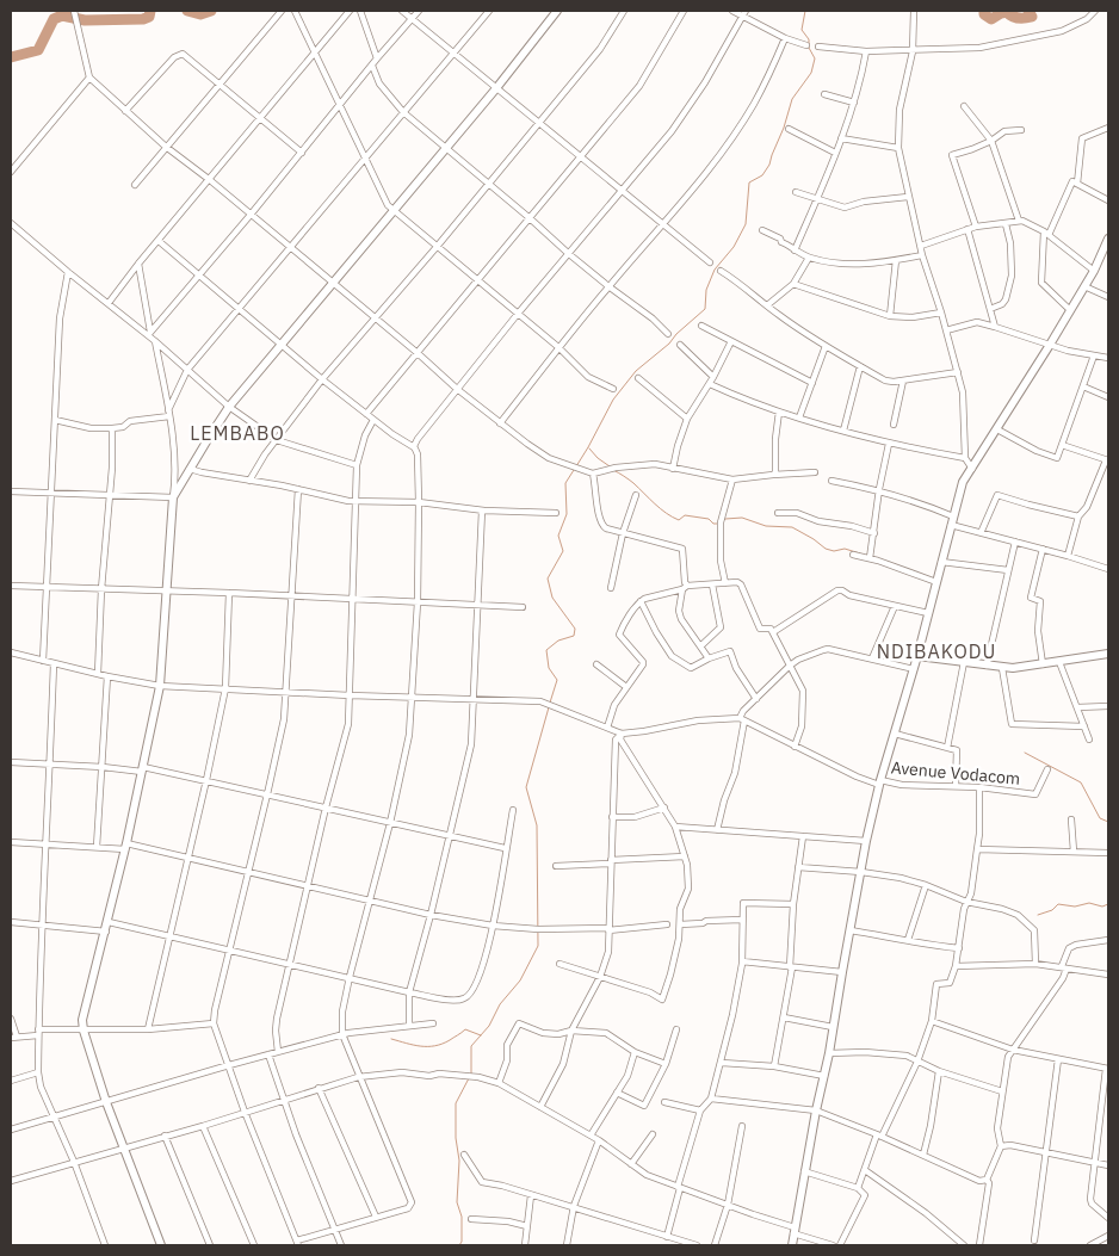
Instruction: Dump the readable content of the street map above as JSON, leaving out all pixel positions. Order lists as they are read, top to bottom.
{
  "streets": {
    "street": ["Avenue Vodacom"]
  },
  "districts": ["LEMBABO", "NDIBAKODU"]
}
